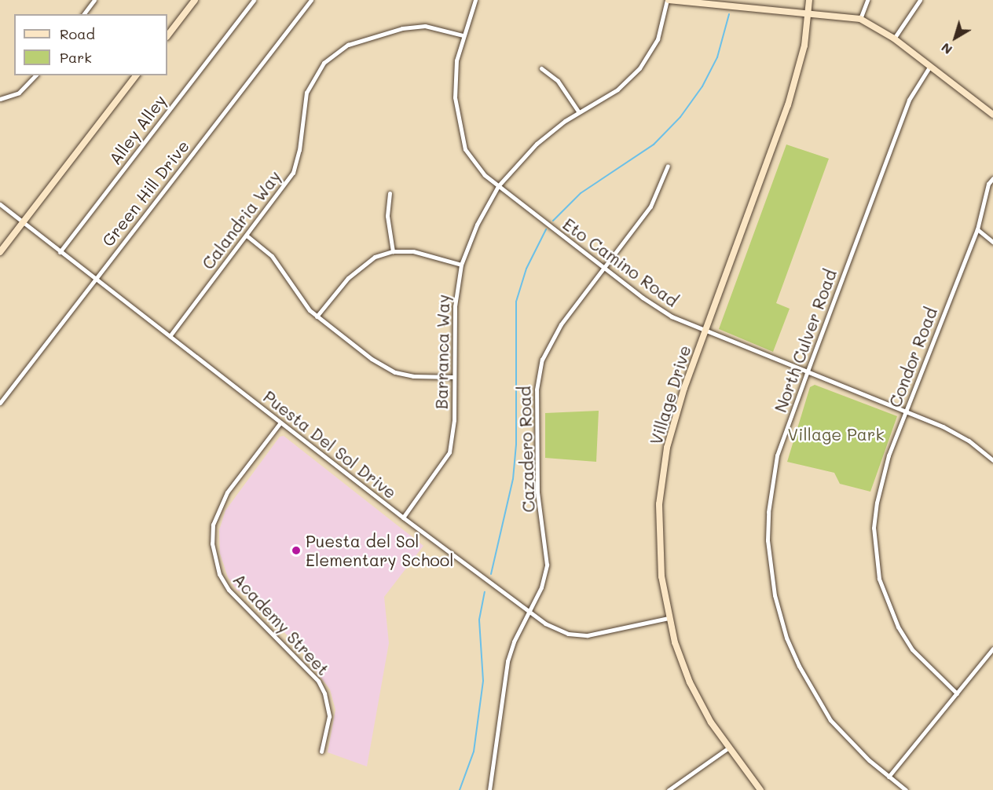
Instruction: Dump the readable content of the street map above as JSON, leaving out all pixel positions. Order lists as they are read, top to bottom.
{
  "streets": {
    "main road": ["Village Drive"],
    "street": [
      "Alley Alley",
      "Green Hill Drive",
      "Calandria Way",
      "Eto Camino Road",
      "North Culver Road",
      "Barranca Way",
      "Condor Road",
      "Puesta Del Sol Drive",
      "Cazadero Road",
      "Academy Street"
    ]
  },
  "crossings": [
    ["Alley Alley", "Puesta Del Sol Drive"],
    ["Green Hill Drive", "Puesta Del Sol Drive"],
    ["Calandria Way", "Eto Camino Road"],
    ["Calandria Way", "Puesta Del Sol Drive"],
    ["Eto Camino Road", "North Culver Road"],
    ["Eto Camino Road", "Barranca Way"],
    ["Eto Camino Road", "Condor Road"],
    ["Eto Camino Road", "Village Drive"],
    ["Eto Camino Road", "Cazadero Road"],
    ["Barranca Way", "Puesta Del Sol Drive"],
    ["Village Drive", "Puesta Del Sol Drive"],
    ["Puesta Del Sol Drive", "Cazadero Road"],
    ["Puesta Del Sol Drive", "Academy Street"]
  ],
  "parks": ["Village Park"],
  "places": ["Puesta del Sol Elementary School"],
  "legend": ["Road", "Park"],
  "north": "bottom left"
}
